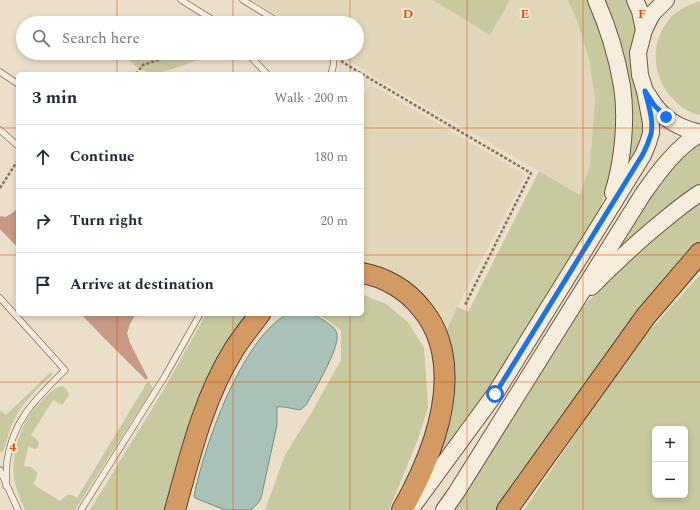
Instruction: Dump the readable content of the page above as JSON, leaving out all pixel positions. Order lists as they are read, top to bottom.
{
  "page": {
    "search": "Search here",
    "heading": ["3 min", "Walk · 200 m"],
    "list": [
      ["Continue", "180 m"],
      ["Turn right", "20 m"],
      "Arrive at destination"
    ],
    "map_buttons": ["+", "−"]
  },
  "grid": {
    "columns": ["D", "E", "F"],
    "rows": ["4"]
  }
}
